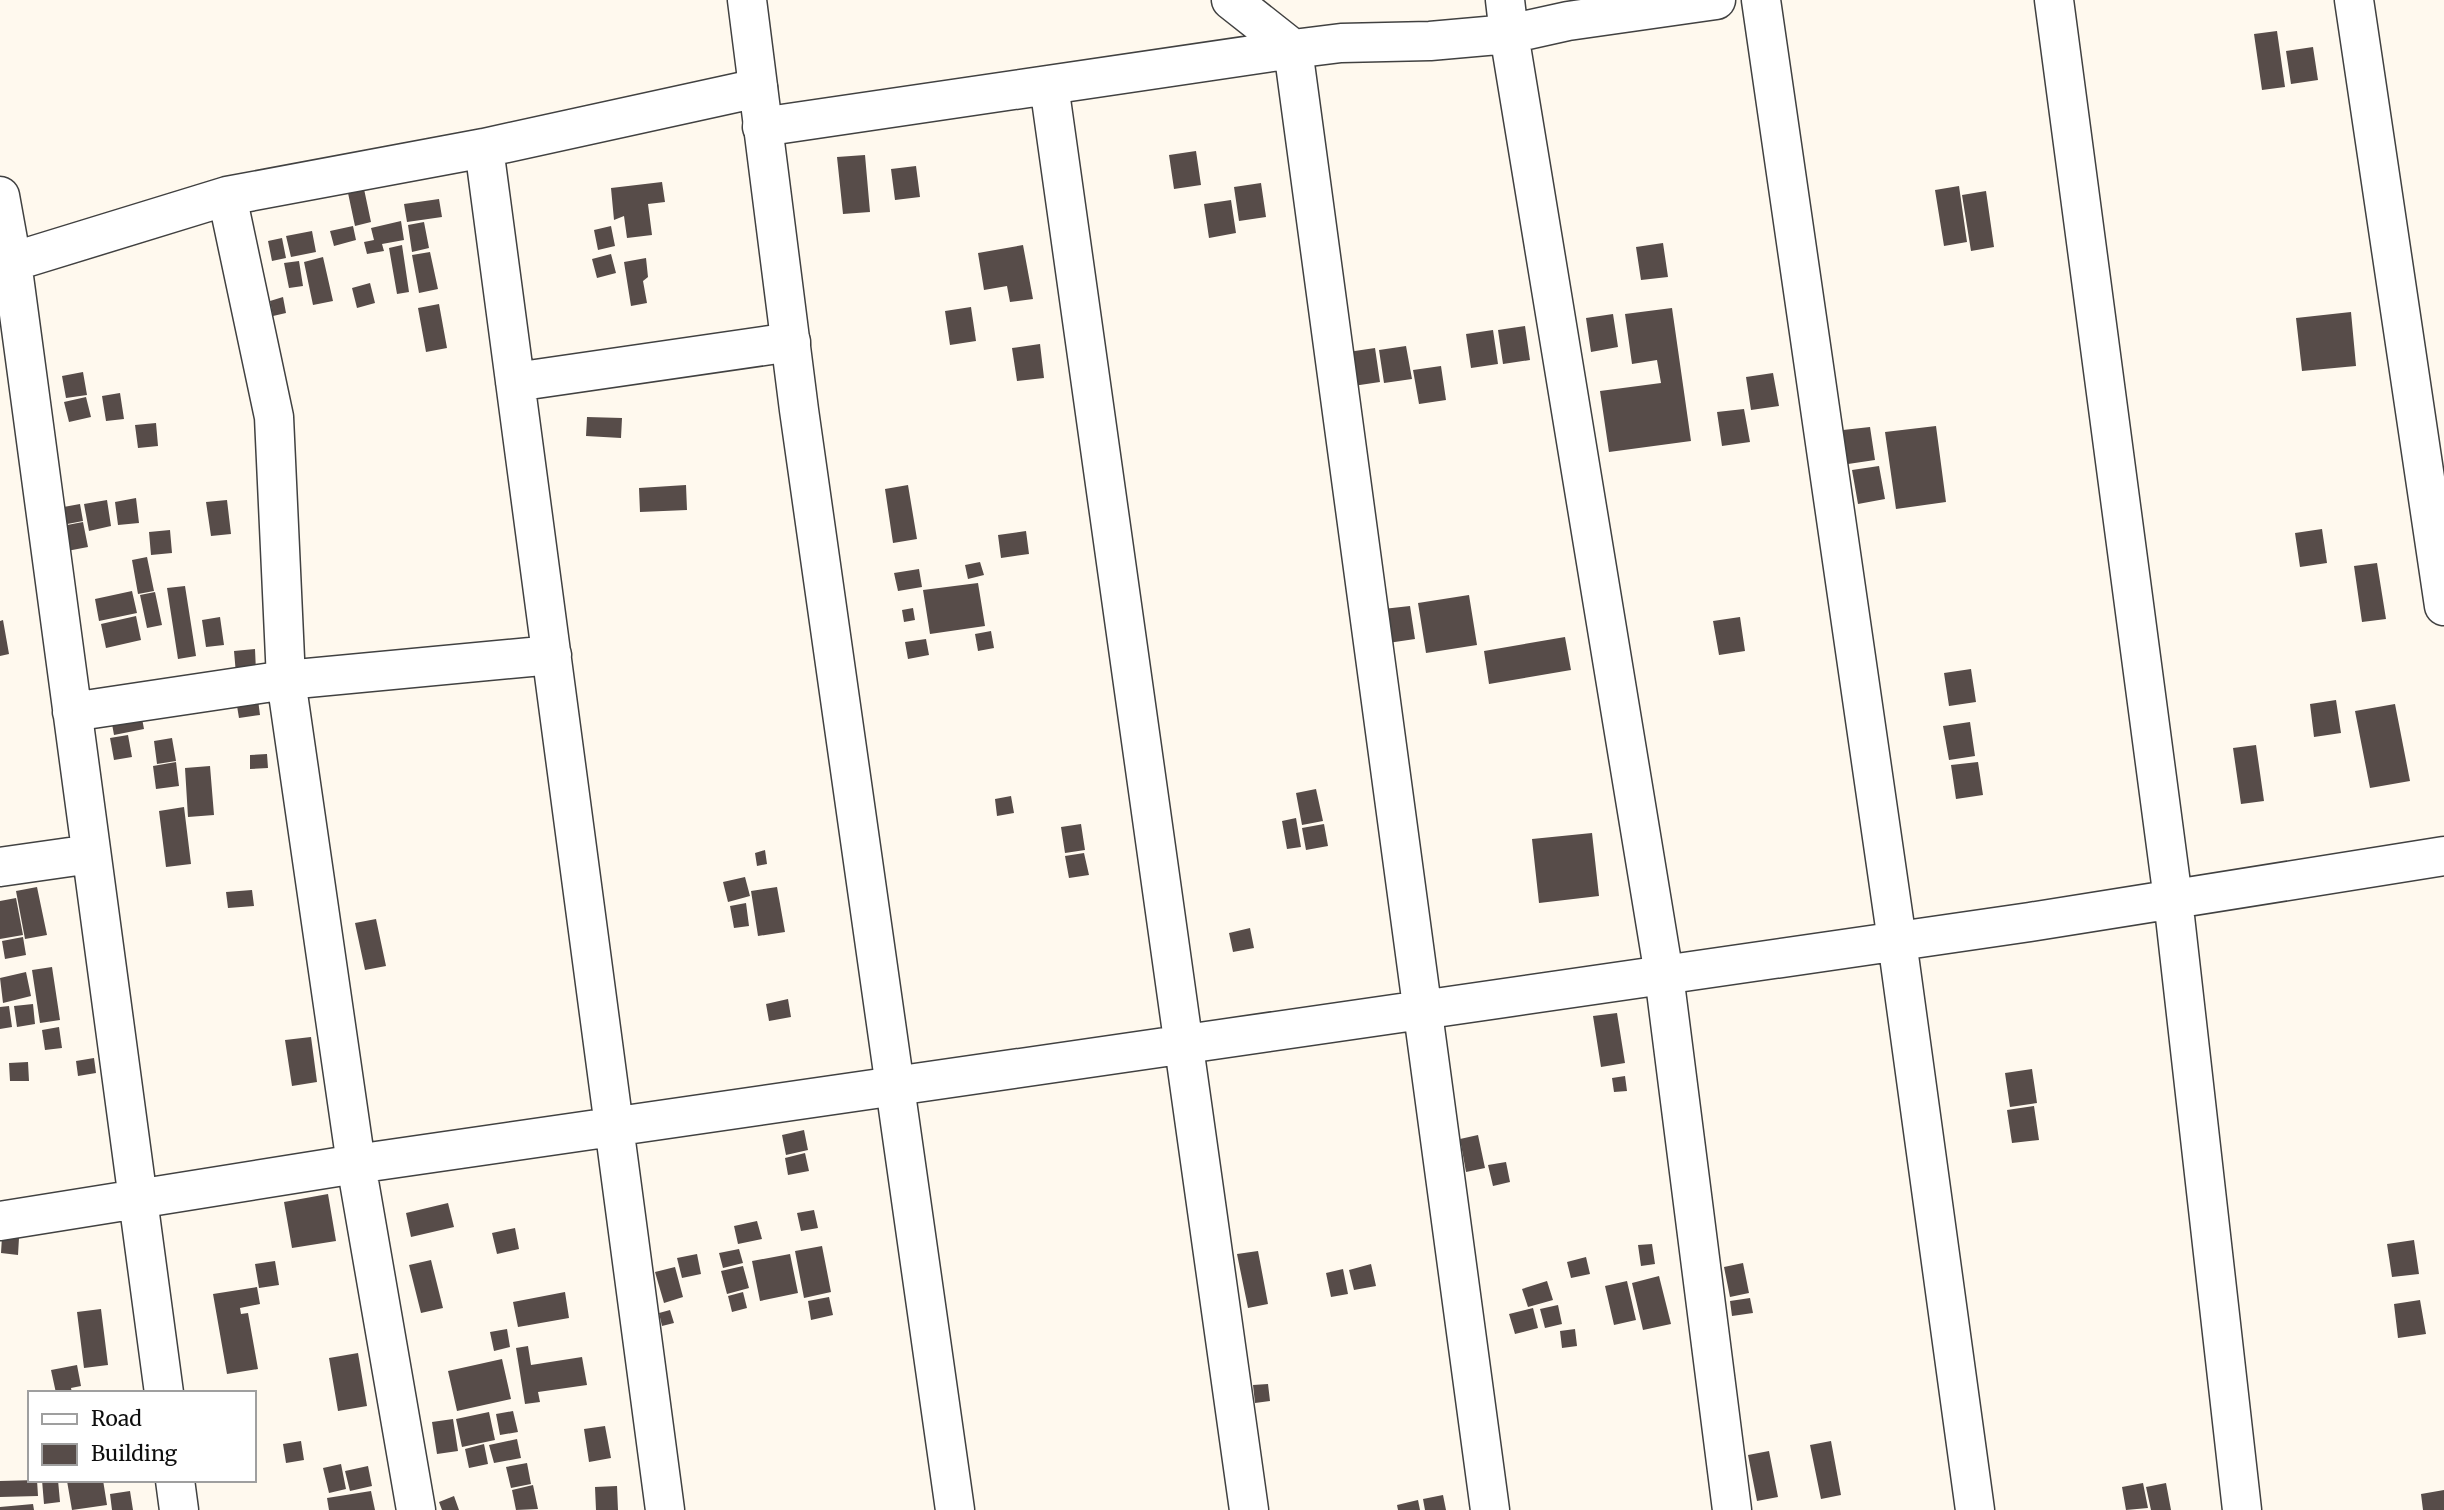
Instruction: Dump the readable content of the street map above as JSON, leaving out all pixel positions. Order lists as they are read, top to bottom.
{
  "legend": ["Road", "Building"]
}
